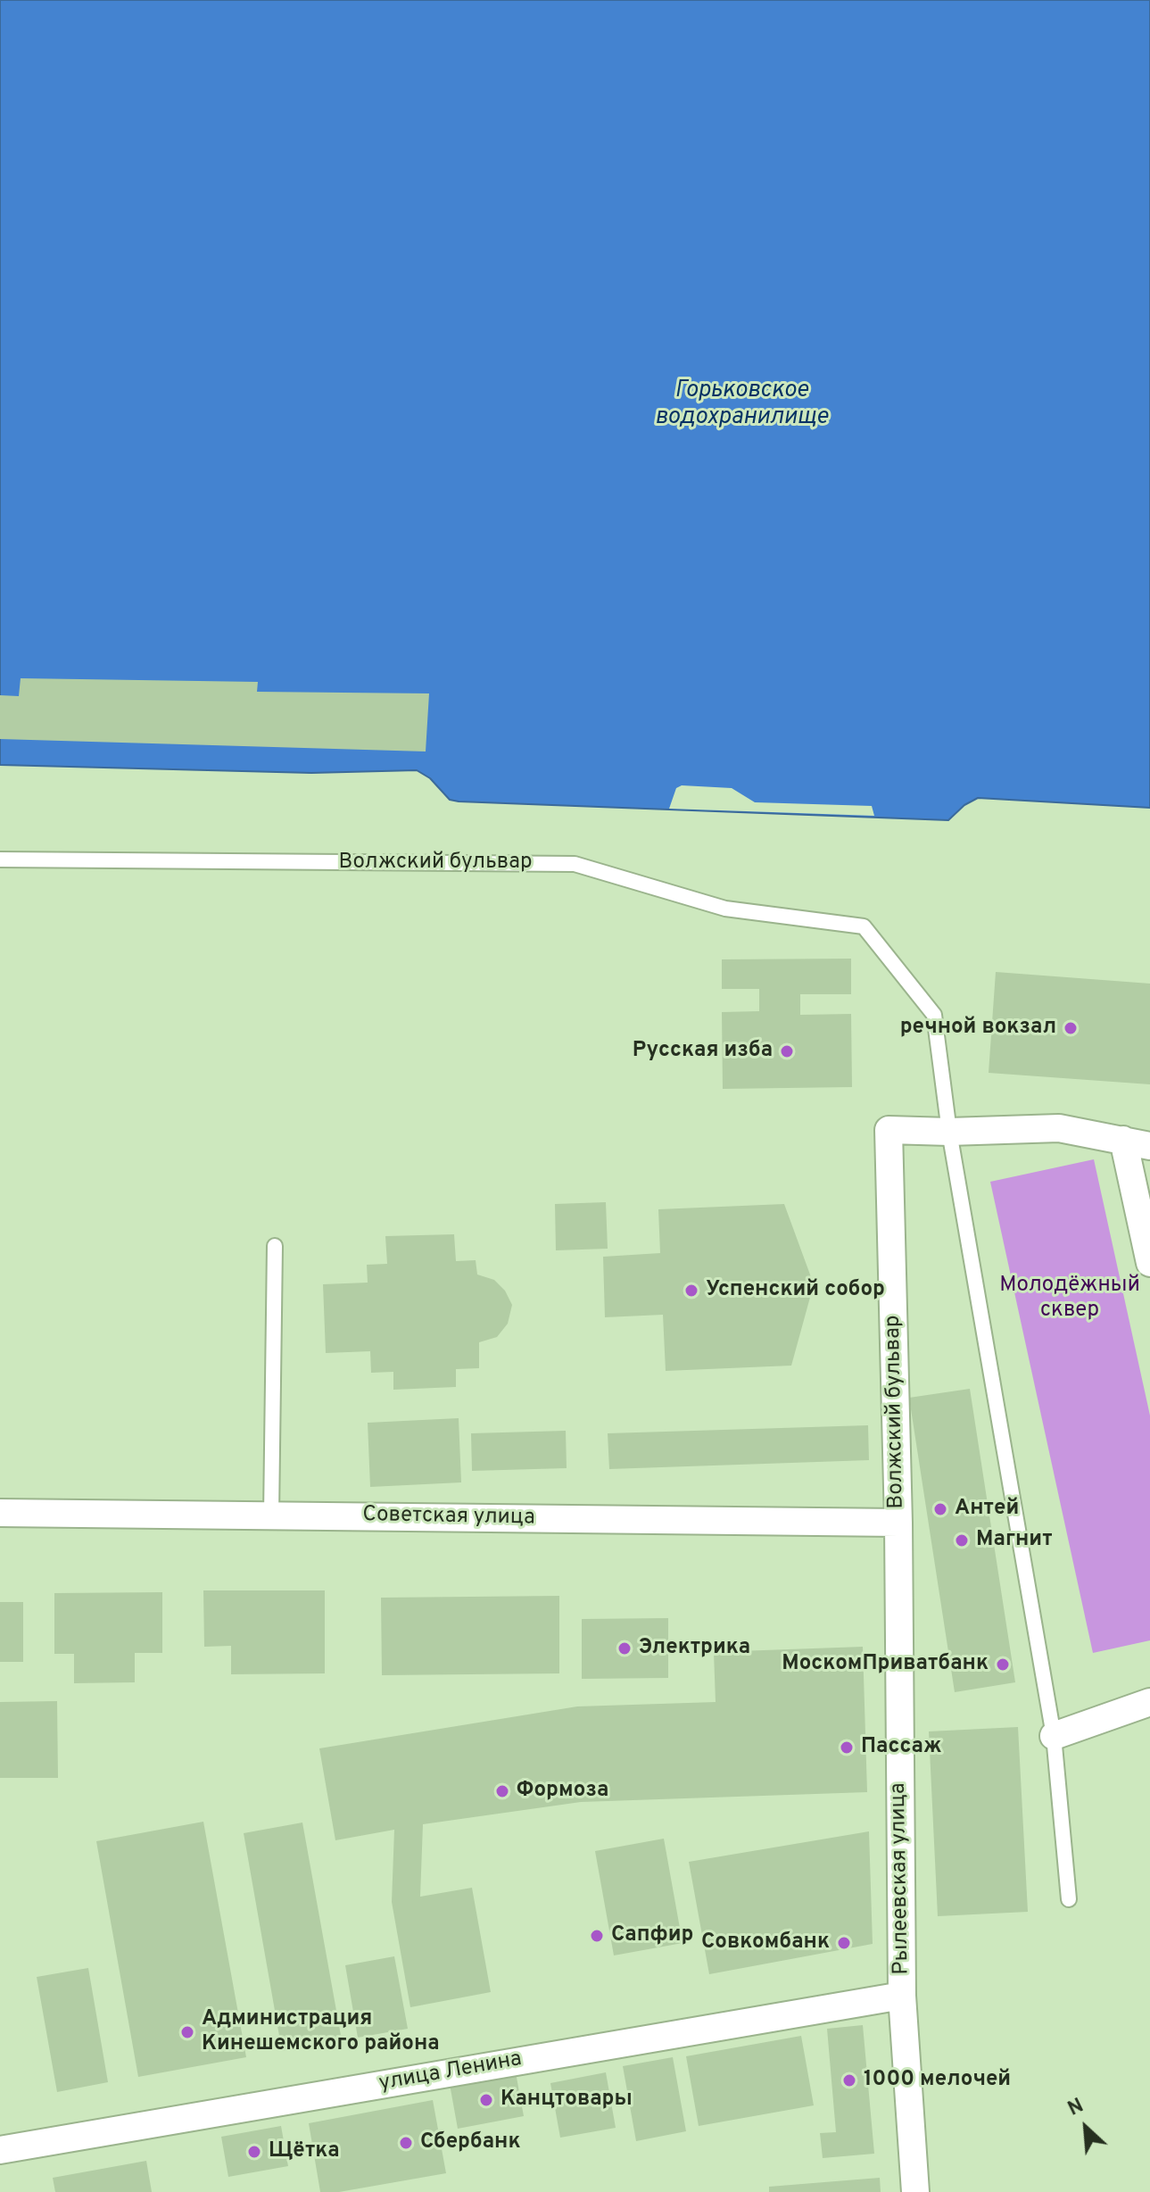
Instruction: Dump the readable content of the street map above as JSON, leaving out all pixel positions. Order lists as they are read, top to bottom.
{
  "streets": {
    "street": [
      "Волжский бульвар",
      "Советская улица",
      "Рылеевская улица",
      "улица Ленина"
    ]
  },
  "crossings": [
    ["Волжский бульвар", "Советская улица"],
    ["Волжский бульвар", "Рылеевская улица"],
    ["Советская улица", "Рылеевская улица"],
    ["Рылеевская улица", "улица Ленина"]
  ],
  "water": ["Горьковское водохранилище"],
  "parks": ["Молодёжный сквер"],
  "places": [
    "речной вокзал",
    "Русская изба",
    "Успенский собор",
    "Антей",
    "Магнит",
    "Электрика",
    "МоскомПриватбанк",
    "Пассаж",
    "Формоза",
    "Сапфир",
    "Совкомбанк",
    "Администрация Кинешемского района",
    "1000 мелочей",
    "Канцтовары",
    "Сбербанк",
    "Щётка"
  ],
  "north": "top left"
}
